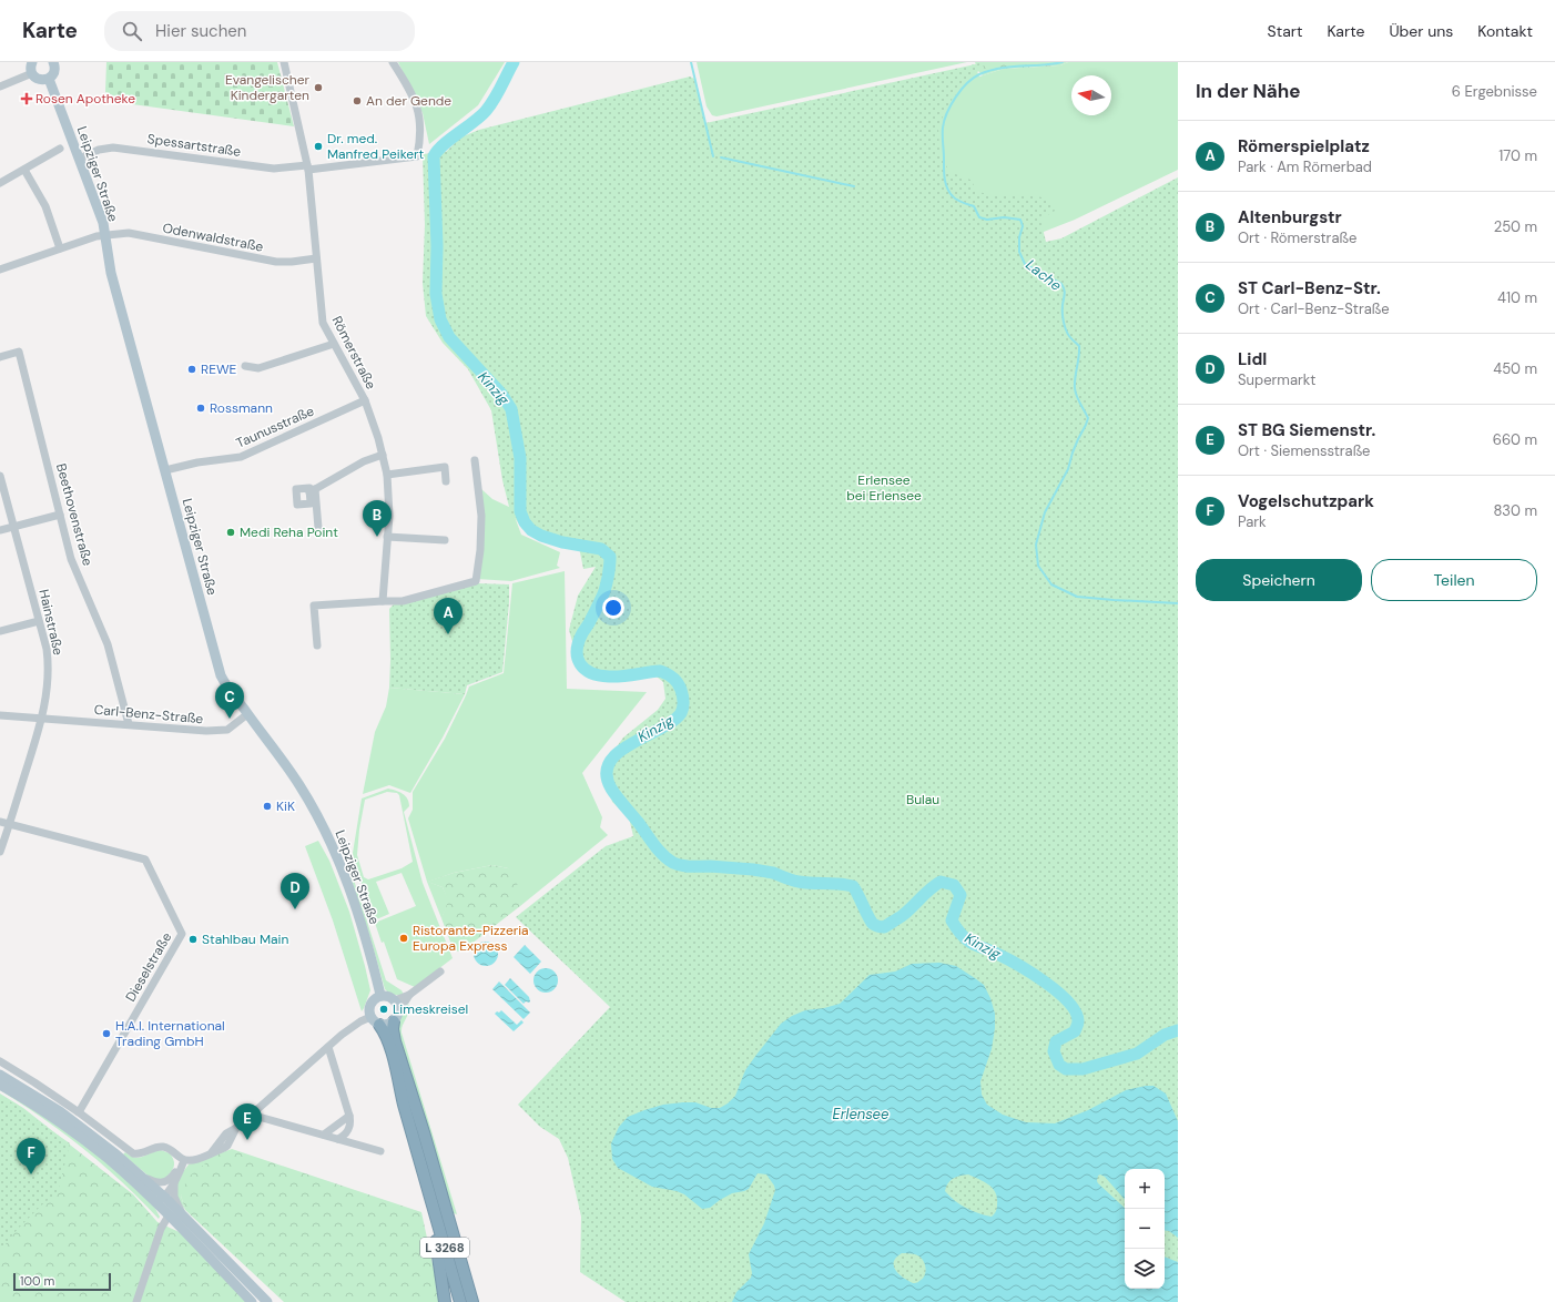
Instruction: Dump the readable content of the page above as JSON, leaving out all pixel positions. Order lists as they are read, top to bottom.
{
  "streets": {
    "highway": ["L 3268"],
    "main road": ["Leipziger Straße"],
    "street": [
      "Spessartstraße",
      "Odenwaldstraße",
      "Römerstraße",
      "Taunusstraße",
      "Beethovenstraße",
      "Hainstraße",
      "Carl-Benz-Straße",
      "Dieselstraße"
    ]
  },
  "crossings": [
    ["Spessartstraße", "Leipziger Straße"],
    ["Spessartstraße", "Römerstraße"],
    ["Leipziger Straße", "Odenwaldstraße"],
    ["Leipziger Straße", "Taunusstraße"],
    ["Leipziger Straße", "Carl-Benz-Straße"],
    ["Leipziger Straße", "L 3268"],
    ["Odenwaldstraße", "Römerstraße"],
    ["Römerstraße", "Taunusstraße"],
    ["Beethovenstraße", "Carl-Benz-Straße"],
    ["Hainstraße", "Carl-Benz-Straße"],
    ["Hainstraße", "Dieselstraße"]
  ],
  "water": ["Lache", "Kinzig", "Erlensee"],
  "parks": ["Erlensee bei Erlensee", "Bulau"],
  "places": {
    "other": [
      "Evangelischer Kindergarten",
      "An der Gende",
      "Dr. med. Manfred Peikert",
      "REWE",
      "Rossmann",
      "Medi Reha Point",
      "KiK",
      "Ristorante-Pizzeria Europa Express",
      "Stahlbau Main",
      "Limeskreisel",
      "H.A.I. International Trading GmbH"
    ],
    "health": ["Rosen Apotheke"]
  },
  "scale_bar": "100 m",
  "north": "left",
  "page": {
    "header": "Karte",
    "search": "Hier suchen",
    "nav": [
      "Start",
      "Karte",
      "Über uns",
      "Kontakt"
    ],
    "heading": ["In der Nähe", "6 Ergebnisse"],
    "list": [
      {
        "mark": "A",
        "name": "Römerspielplatz",
        "note": "Park · Am Römerbad",
        "value": "170 m"
      },
      {
        "mark": "B",
        "name": "Altenburgstr",
        "note": "Ort · Römerstraße",
        "value": "250 m"
      },
      {
        "mark": "C",
        "name": "ST Carl-Benz-Str.",
        "note": "Ort · Carl-Benz-Straße",
        "value": "410 m"
      },
      {
        "mark": "D",
        "name": "Lidl",
        "note": "Supermarkt",
        "value": "450 m"
      },
      {
        "mark": "E",
        "name": "ST BG Siemenstr.",
        "note": "Ort · Siemensstraße",
        "value": "660 m"
      },
      {
        "mark": "F",
        "name": "Vogelschutzpark",
        "note": "Park",
        "value": "830 m"
      }
    ],
    "pins": [
      "B",
      "A",
      "C",
      "D",
      "E",
      "F"
    ],
    "buttons": ["Speichern", "Teilen"],
    "map_buttons": ["+", "−"],
    "scale": "100 m"
  }
}
